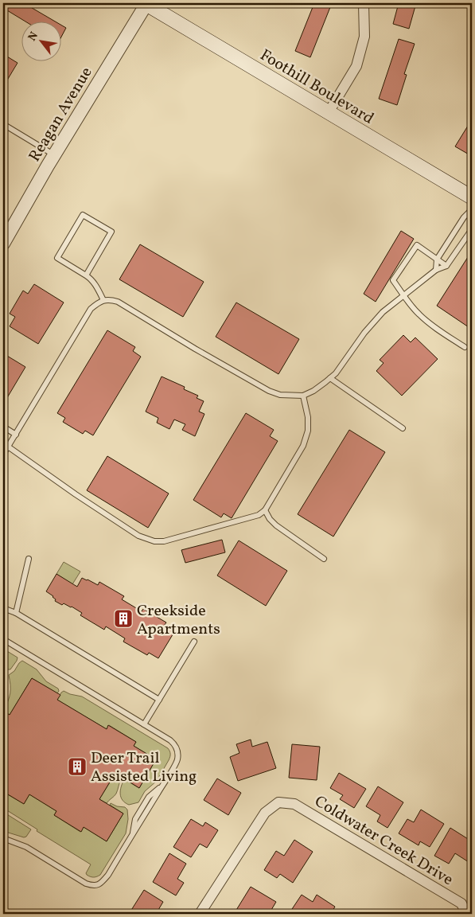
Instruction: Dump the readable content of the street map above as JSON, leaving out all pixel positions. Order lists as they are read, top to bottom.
{
  "streets": {
    "main road": ["Foothill Boulevard"],
    "street": ["Reagan Avenue", "Coldwater Creek Drive"]
  },
  "crossings": [
    ["Foothill Boulevard", "Reagan Avenue"]
  ],
  "places": {
    "building": ["Creekside Apartments", "Deer Trail Assisted Living"]
  },
  "north": "top left"
}
